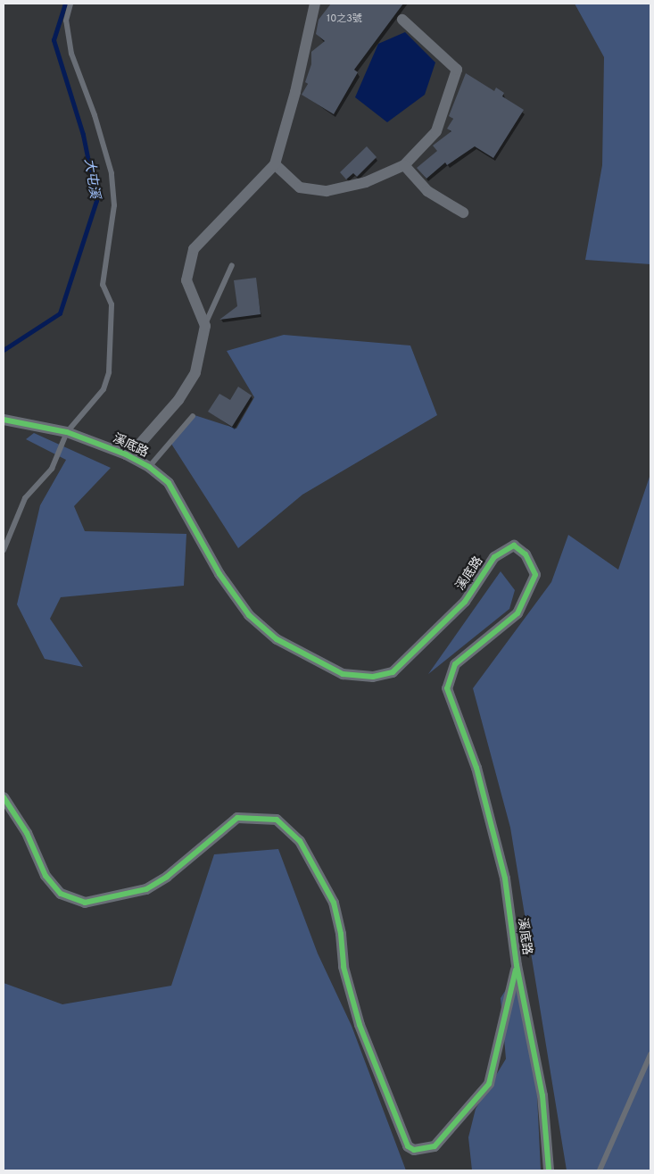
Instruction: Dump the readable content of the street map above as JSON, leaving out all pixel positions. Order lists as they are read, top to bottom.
{
  "streets": {
    "street": ["溪底路"]
  },
  "water": ["大屯溪"],
  "house_numbers": ["10之3號"]
}
